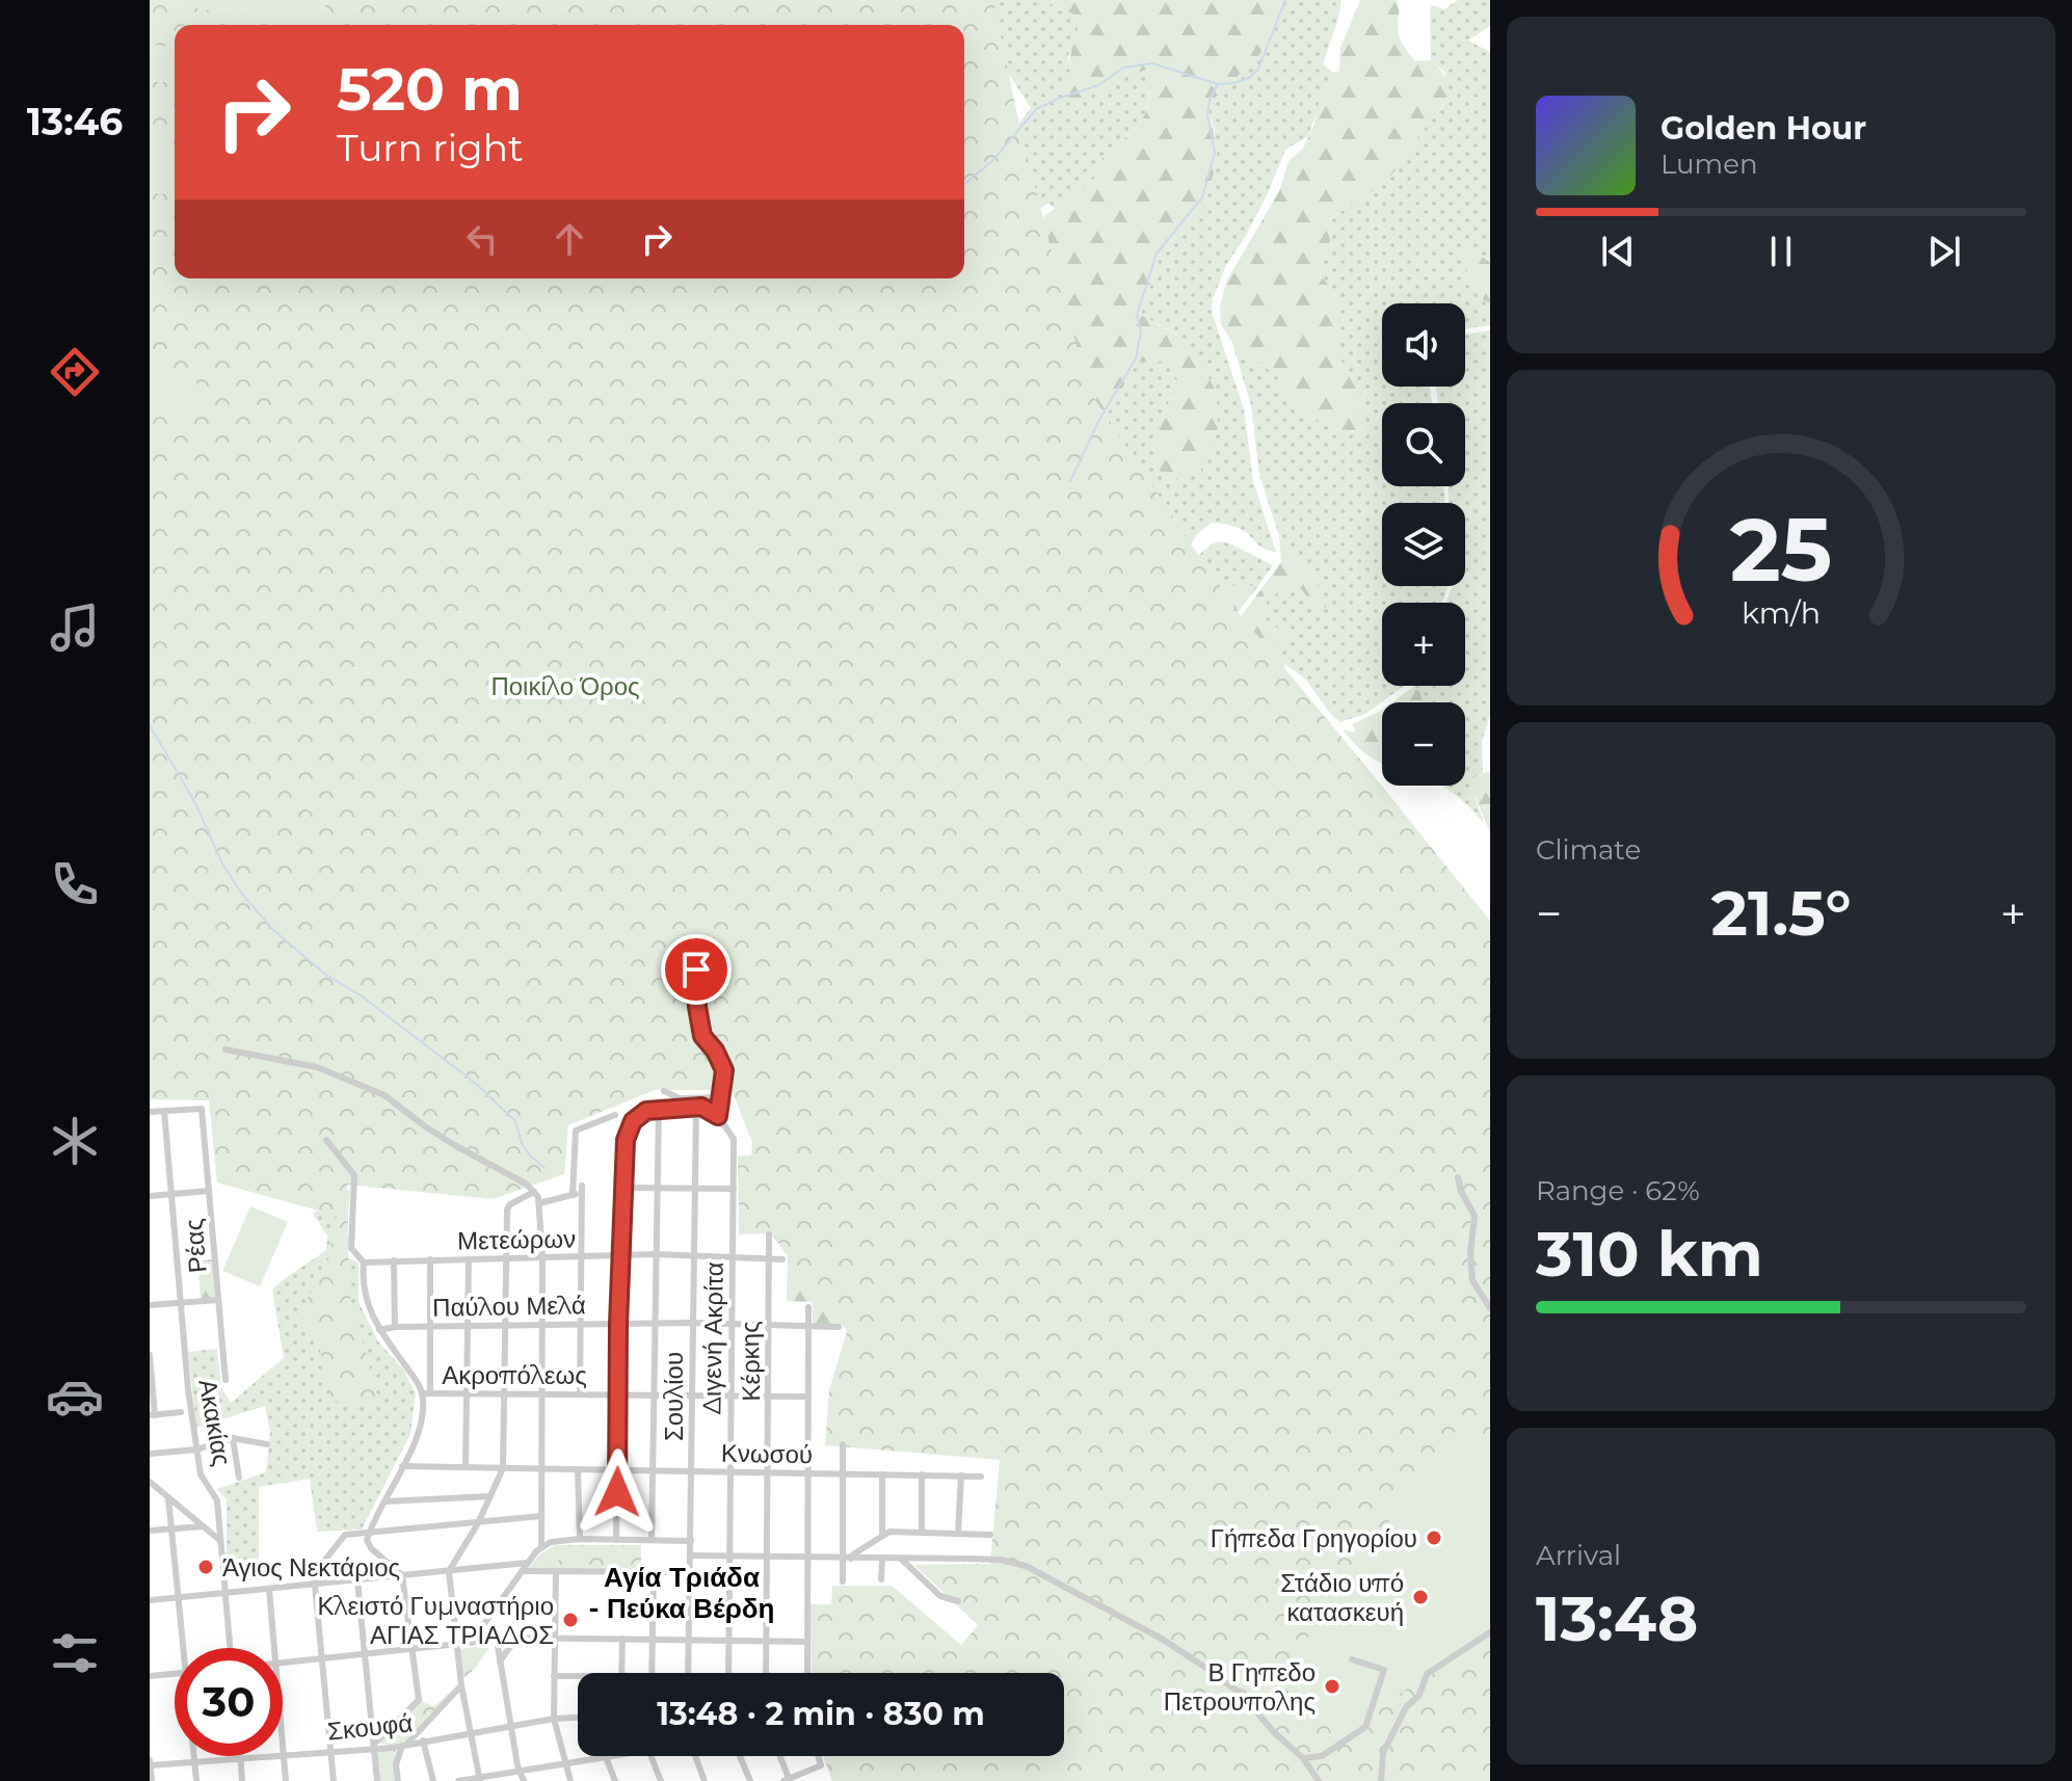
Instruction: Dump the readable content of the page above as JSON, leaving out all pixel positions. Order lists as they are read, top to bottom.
{
  "streets": {
    "street": [
      "Μετεώρων",
      "Ρέας",
      "Παύλου Μελά",
      "Διγενή Ακρίτα",
      "Κέρκης",
      "Ακροπόλεως",
      "Σουλίου",
      "Ακακίας",
      "Κνωσού",
      "Σκουφά"
    ]
  },
  "crossings": [
    ["Μετεώρων", "Διγενή Ακρίτα"],
    ["Μετεώρων", "Κέρκης"],
    ["Μετεώρων", "Σουλίου"],
    ["Ρέας", "Ακακίας"],
    ["Παύλου Μελά", "Διγενή Ακρίτα"],
    ["Παύλου Μελά", "Κέρκης"],
    ["Παύλου Μελά", "Σουλίου"],
    ["Διγενή Ακρίτα", "Ακροπόλεως"],
    ["Διγενή Ακρίτα", "Κνωσού"],
    ["Κέρκης", "Ακροπόλεως"],
    ["Κέρκης", "Κνωσού"],
    ["Ακροπόλεως", "Σουλίου"],
    ["Σουλίου", "Κνωσού"]
  ],
  "districts": ["Αγία Τριάδα - Πεύκα Βέρδη"],
  "parks": ["Ποικίλο Όρος"],
  "places": [
    "Γήπεδα Γρηγορίου",
    "Άγιος Νεκτάριος",
    "Στάδιο υπό κατασκευή",
    "Κλειστό Γυμναστήριο ΑΓΙΑΣ ΤΡΙΑΔΟΣ",
    "Β Γηπεδο Πετρουπολης"
  ],
  "page": {
    "tabs": "13:46",
    "turn": ["520 m", "Turn right"],
    "song": ["Golden Hour", "Lumen"],
    "map_buttons": ["+", "−"],
    "tile": [
      "Climate",
      ["Range · 62%", "310 km"],
      ["Arrival", "13:48"]
    ],
    "heat": ["−", "21.5°", "+"],
    "limit": "30",
    "trip": "13:48 · 2 min · 830 m",
    "gauge": ["25", "km/h"]
  }
}
